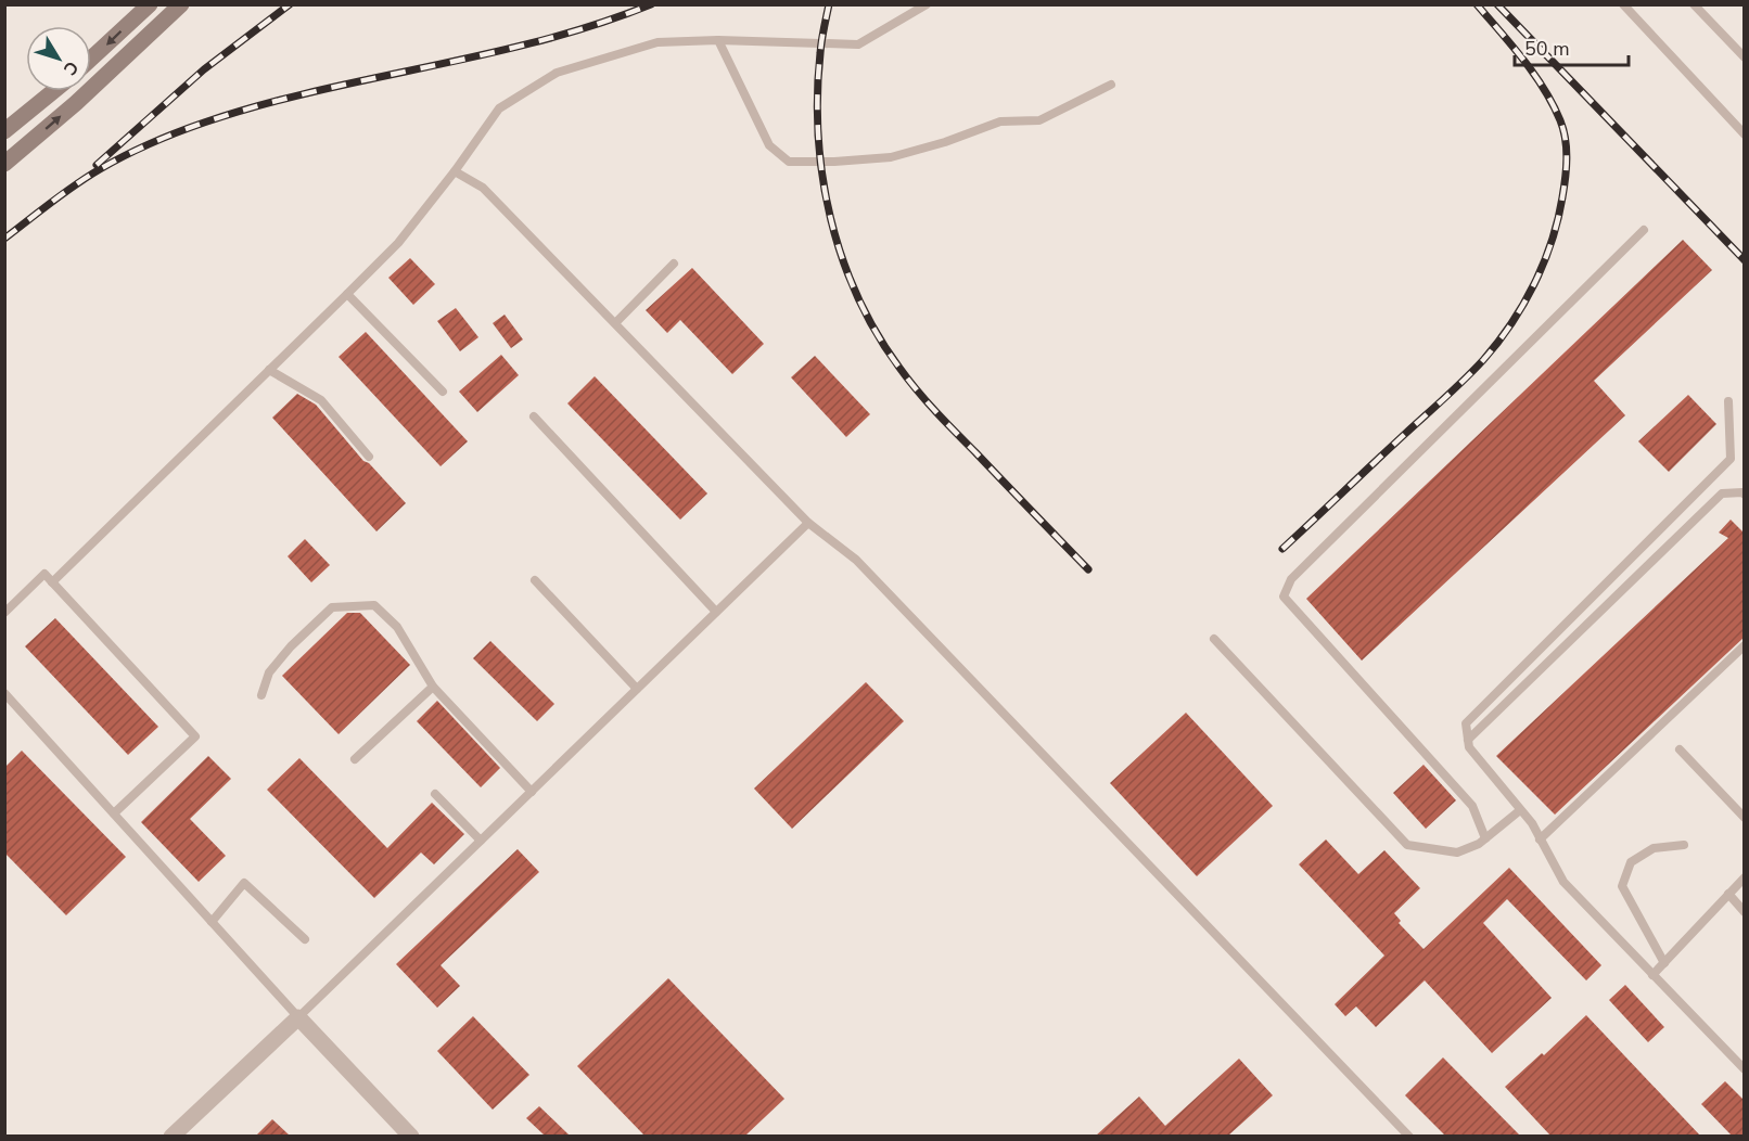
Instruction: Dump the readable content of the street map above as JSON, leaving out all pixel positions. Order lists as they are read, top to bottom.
{
  "scale_bar": "50 m",
  "north": "bottom right"
}
